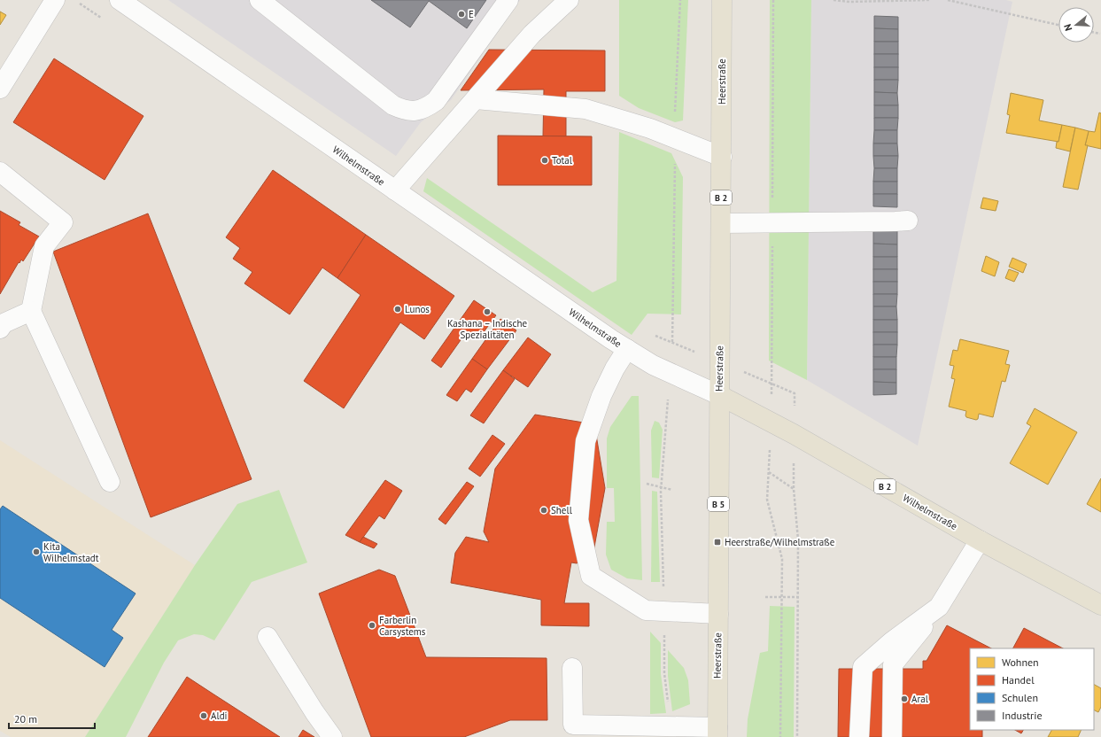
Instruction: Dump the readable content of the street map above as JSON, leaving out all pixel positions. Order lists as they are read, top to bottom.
{
  "streets": {
    "main road": [
      "Heerstraße",
      "Wilhelmstraße",
      "B 2",
      "B 5"
    ]
  },
  "crossings": [
    ["Heerstraße", "Wilhelmstraße"]
  ],
  "places": {
    "other": [
      "E",
      "Total",
      "Lunos",
      "Kashana – Indische Spezialitäten",
      "Shell",
      "Kita Wilhelmstadt",
      "Farberlin Carsystems",
      "Aral",
      "Aldi"
    ],
    "transit": ["Heerstraße/Wilhelmstraße"]
  },
  "legend": [
    "Wohnen",
    "Handel",
    "Schulen",
    "Industrie"
  ],
  "scale_bar": "20 m",
  "north": "left"
}
